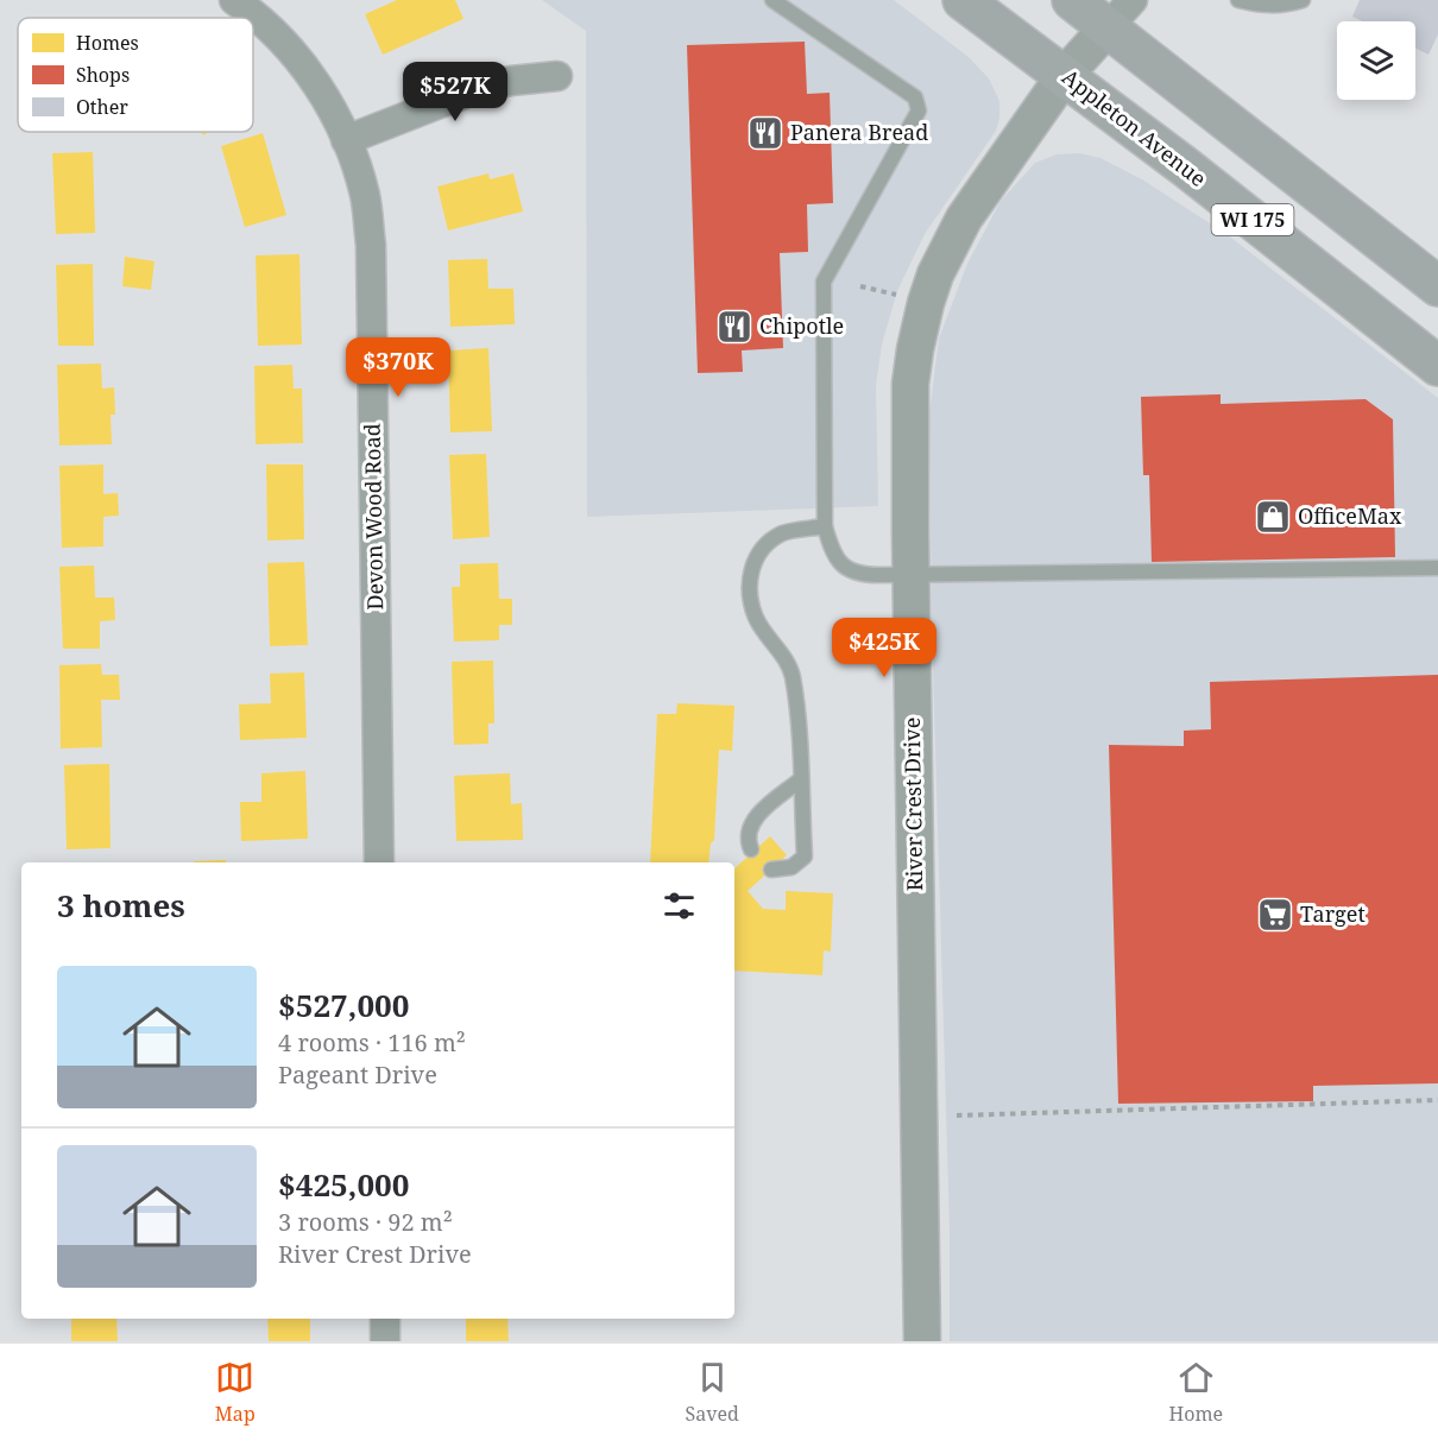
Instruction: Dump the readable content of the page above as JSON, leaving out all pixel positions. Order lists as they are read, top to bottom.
{
  "streets": {
    "main road": ["Appleton Avenue", "WI 175"],
    "street": ["Devon Wood Road", "River Crest Drive"]
  },
  "crossings": [
    ["Appleton Avenue", "River Crest Drive"],
    ["WI 175", "River Crest Drive"]
  ],
  "places": {
    "restaurant": ["Panera Bread", "Chipotle"],
    "shop": ["OfficeMax"],
    "supermarket": ["Target"]
  },
  "legend": ["Homes", "Shops", "Other"],
  "page": {
    "price": ["$527K", "$370K", "$425K"],
    "heading": "3 homes",
    "list": [
      {
        "name": "$527,000",
        "note": "4 rooms · 116 m² · Pageant Drive"
      },
      {
        "name": "$425,000",
        "note": "3 rooms · 92 m² · River Crest Drive"
      }
    ],
    "tabs": ["Map", "Saved", "Home"]
  }
}
